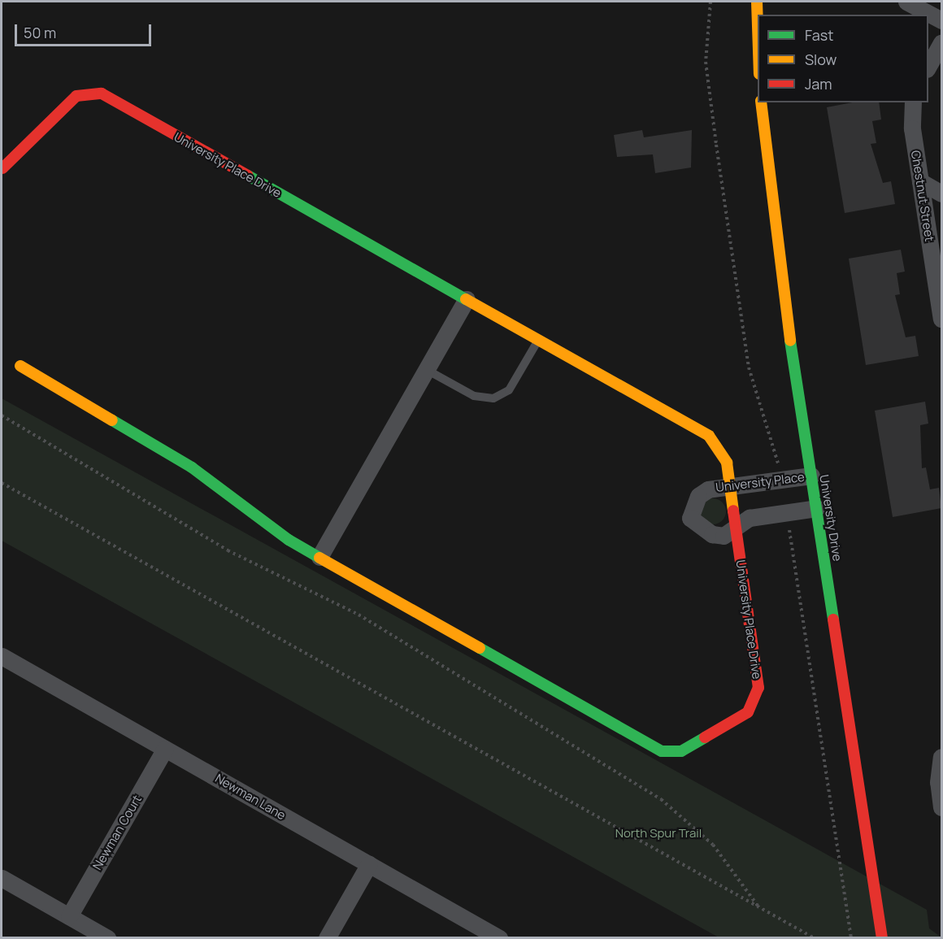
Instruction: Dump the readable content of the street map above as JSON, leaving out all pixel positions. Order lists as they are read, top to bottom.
{
  "streets": {
    "street": [
      "University Place Drive",
      "Chestnut Street",
      "University Place",
      "University Drive",
      "Newman Lane",
      "Newman Court"
    ]
  },
  "crossings": [
    ["University Place Drive", "University Place"],
    ["University Place", "University Drive"],
    ["Newman Lane", "Newman Court"]
  ],
  "parks": ["North Spur Trail"],
  "legend": ["Fast", "Slow", "Jam"],
  "scale_bar": "50 m"
}
